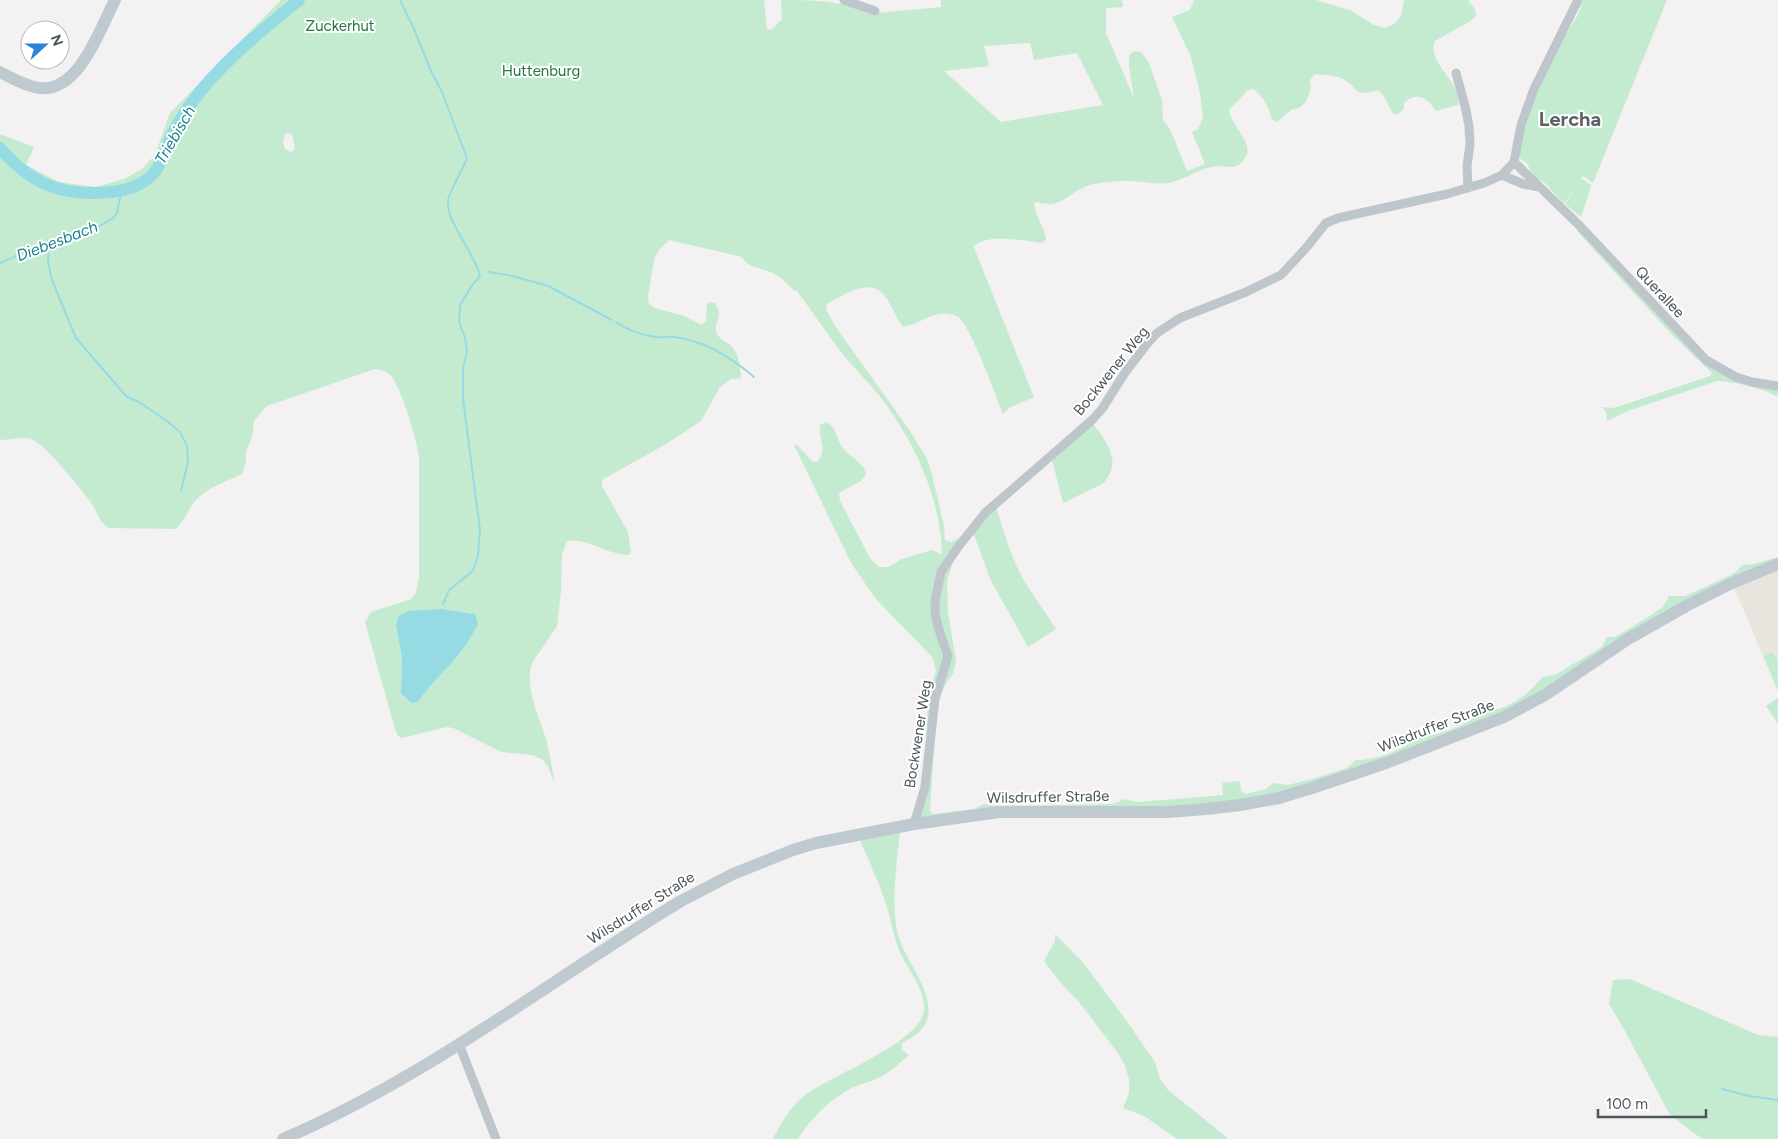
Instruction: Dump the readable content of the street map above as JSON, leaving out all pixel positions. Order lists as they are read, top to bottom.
{
  "streets": {
    "main road": ["Wilsdruffer Straße"],
    "street": ["Querallee", "Bockwener Weg"]
  },
  "crossings": [
    ["Querallee", "Bockwener Weg"],
    ["Bockwener Weg", "Wilsdruffer Straße"]
  ],
  "districts": ["Lercha"],
  "water": ["Triebisch", "Diebesbach"],
  "parks": ["Zuckerhut", "Huttenburg"],
  "scale_bar": "100 m",
  "north": "right"
}
